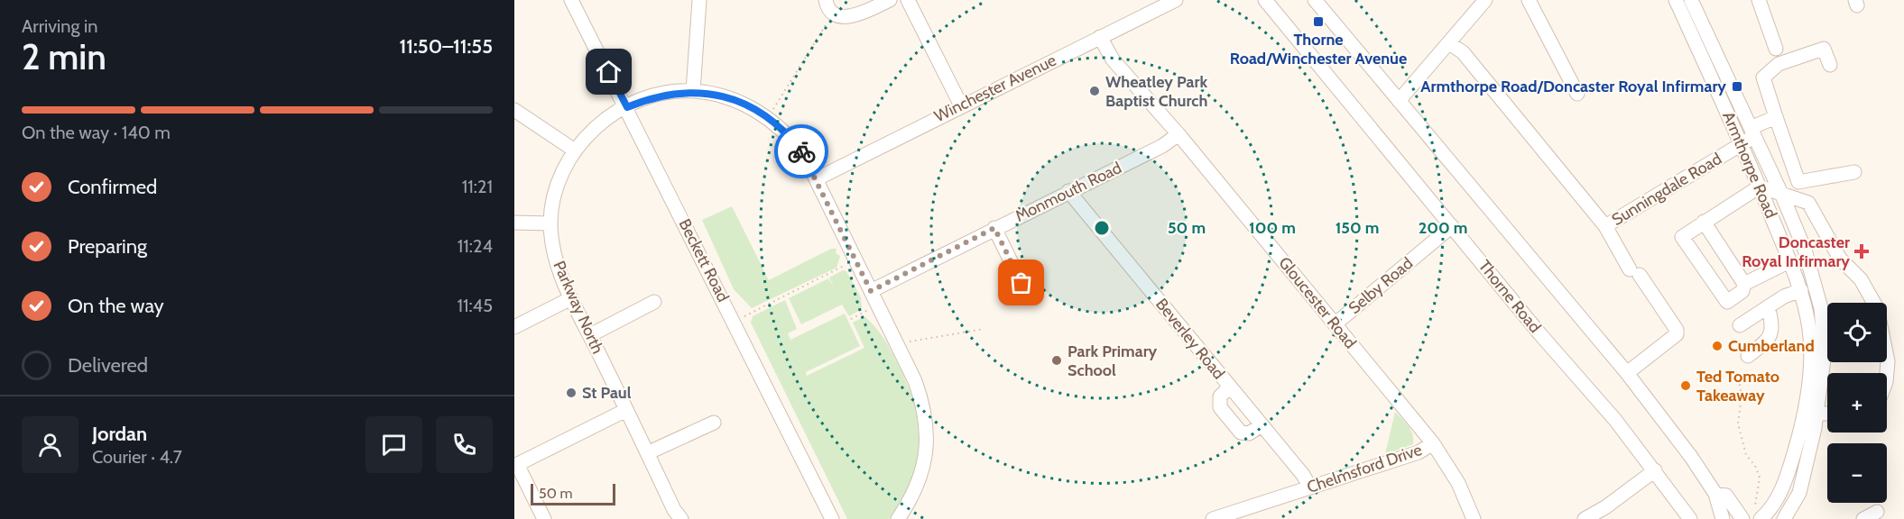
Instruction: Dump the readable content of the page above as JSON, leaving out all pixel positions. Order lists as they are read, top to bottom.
{
  "streets": {
    "street": [
      "Winchester Avenue",
      "Armthorpe Road",
      "Sunningdale Road",
      "Monmouth Road",
      "Beckett Road",
      "Selby Road",
      "Thorne Road",
      "Gloucester Road",
      "Parkway North",
      "Beverley Road",
      "Chelmsford Drive"
    ]
  },
  "crossings": [
    ["Winchester Avenue", "Gloucester Road"],
    ["Winchester Avenue", "Parkway North"],
    ["Armthorpe Road", "Sunningdale Road"],
    ["Monmouth Road", "Gloucester Road"],
    ["Monmouth Road", "Parkway North"],
    ["Monmouth Road", "Beverley Road"],
    ["Beckett Road", "Parkway North"],
    ["Selby Road", "Thorne Road"],
    ["Selby Road", "Gloucester Road"],
    ["Gloucester Road", "Chelmsford Drive"],
    ["Beverley Road", "Chelmsford Drive"]
  ],
  "places": {
    "transit": ["Thorne Road/Winchester Avenue", "Armthorpe Road/Doncaster Royal Infirmary"],
    "other": [
      "Wheatley Park Baptist Church",
      "Cumberland",
      "Park Primary School",
      "Ted Tomato Takeaway",
      "St Paul"
    ],
    "health": ["Doncaster Royal Infirmary"]
  },
  "scale_bar": "50 m",
  "page": {
    "heading": ["2 min", "Arriving in", "11:50–11:55"],
    "panel": ["Jordan", "Courier · 4.7"],
    "bar": "On the way · 140 m",
    "list": [
      ["Confirmed", "11:21"],
      ["Preparing", "11:24"],
      ["On the way", "11:45"],
      "Delivered"
    ],
    "map_buttons": ["+", "−"],
    "scale": "50 m"
  },
  "rings": [
    "50 m",
    "100 m",
    "150 m",
    "200 m"
  ]
}
